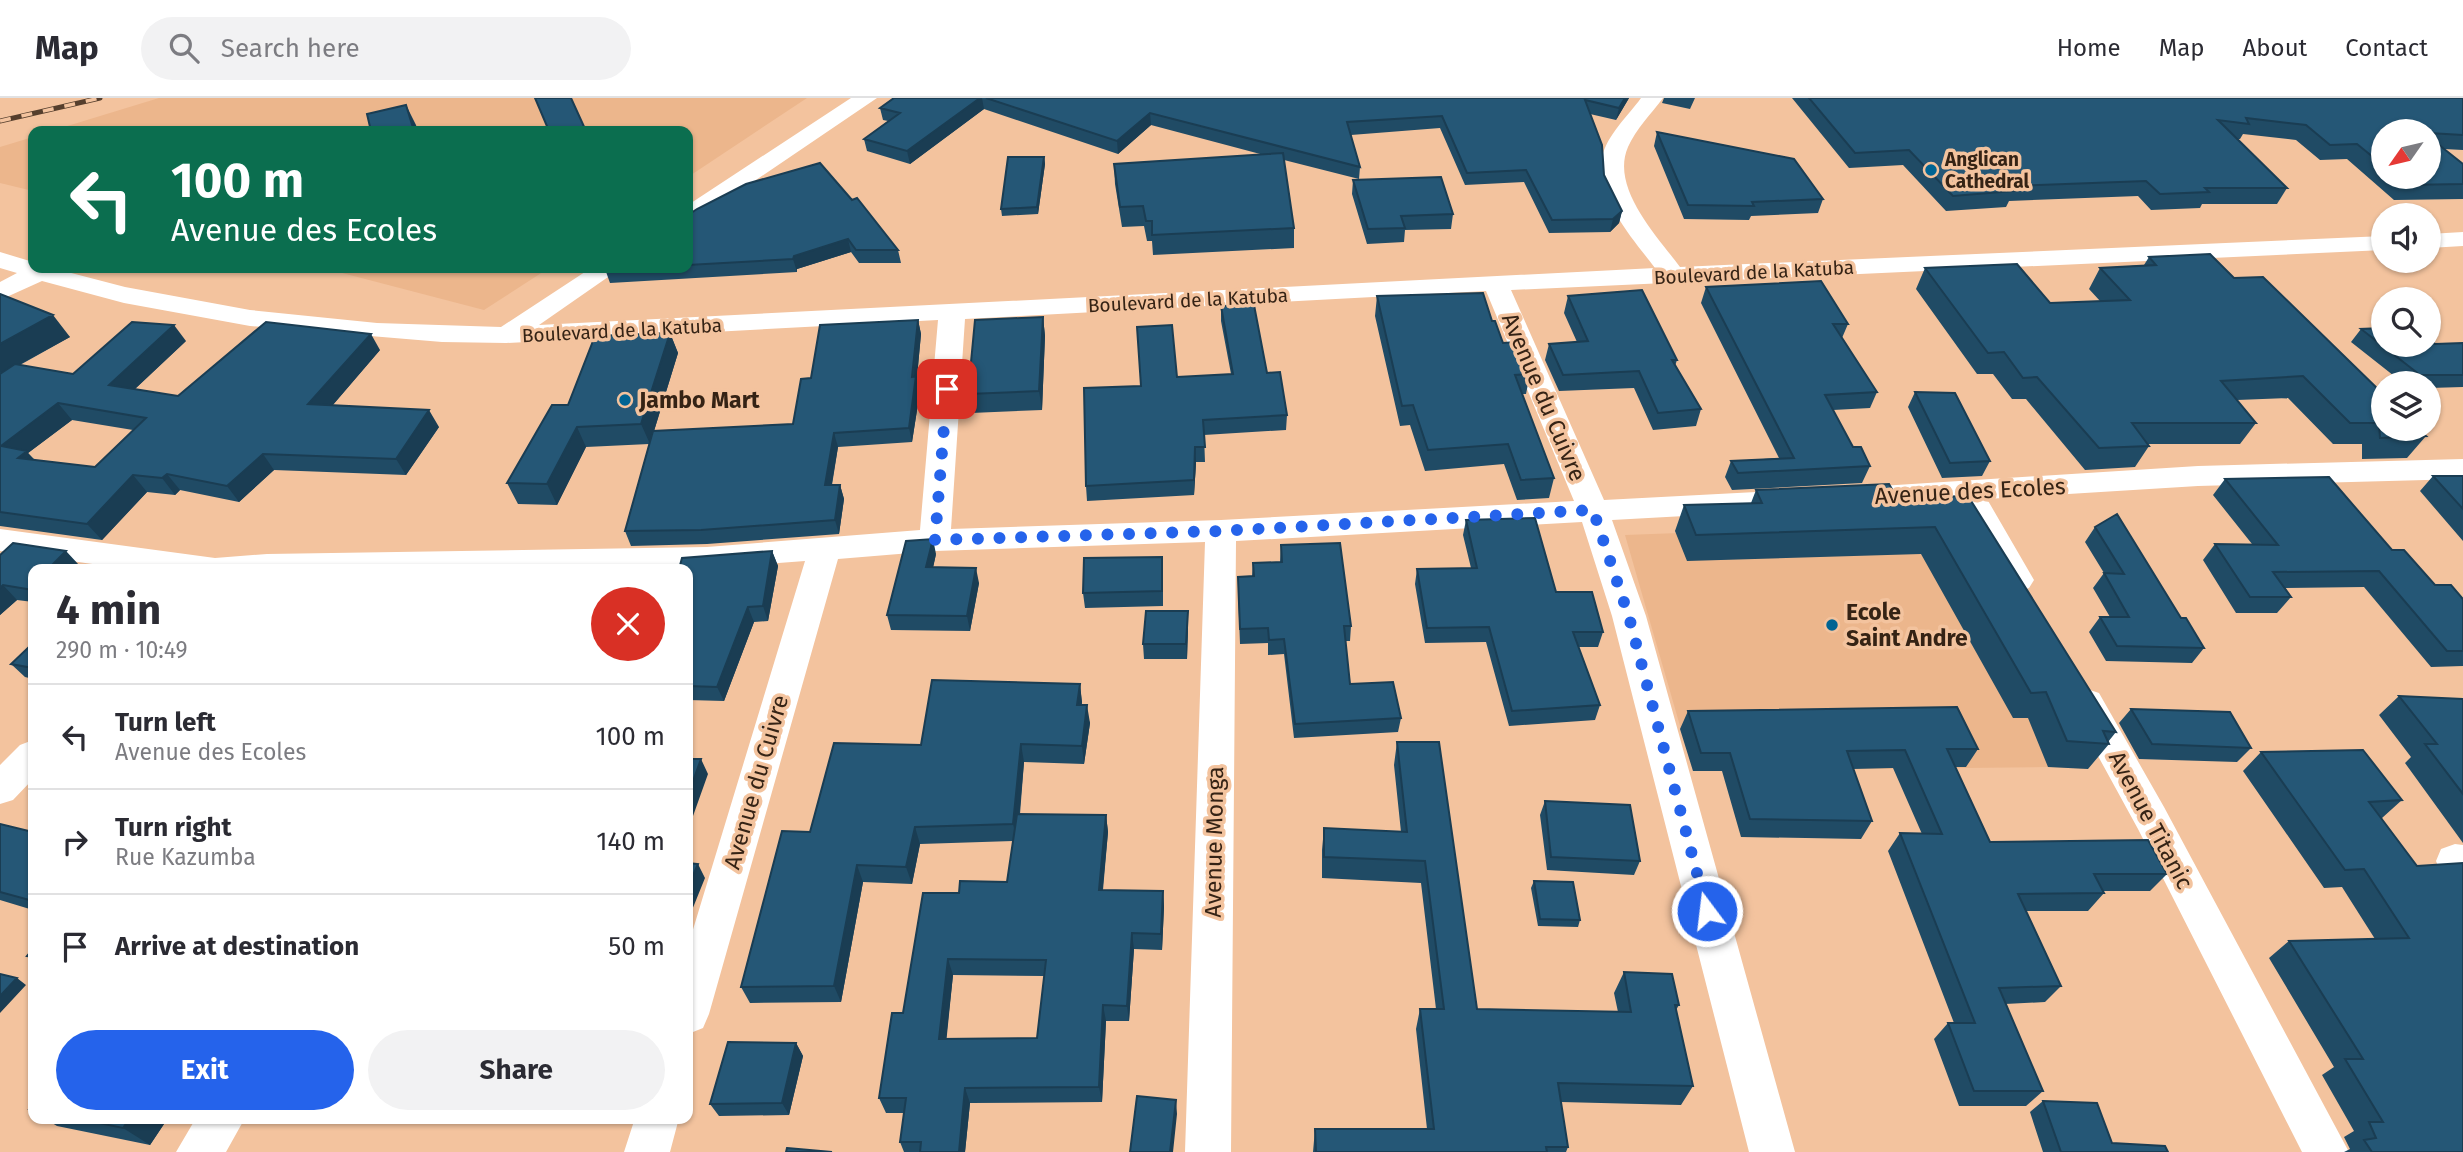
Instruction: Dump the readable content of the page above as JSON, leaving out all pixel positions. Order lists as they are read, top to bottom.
{
  "streets": {
    "street": [
      "Boulevard de la Katuba",
      "Avenue du Cuivre",
      "Avenue des Ecoles",
      "Avenue Titanic",
      "Avenue Monga"
    ]
  },
  "crossings": [
    ["Boulevard de la Katuba", "Avenue du Cuivre"],
    ["Avenue du Cuivre", "Avenue des Ecoles"],
    ["Avenue des Ecoles", "Avenue Monga"]
  ],
  "places": ["Anglican Cathedral", "Jambo Mart", "Ecole Saint Andre"],
  "north": "bottom left",
  "page": {
    "header": "Map",
    "search": "Search here",
    "nav": [
      "Home",
      "Map",
      "About",
      "Contact"
    ],
    "turn": ["100 m", "Avenue des Ecoles"],
    "heading": ["4 min", "290 m · 10:49"],
    "list": [
      {
        "name": "Turn left",
        "note": "Avenue des Ecoles",
        "value": "100 m"
      },
      {
        "name": "Turn right",
        "note": "Rue Kazumba",
        "value": "140 m"
      },
      {
        "name": "Arrive at destination",
        "value": "50 m"
      }
    ],
    "buttons": ["Exit", "Share"]
  }
}
